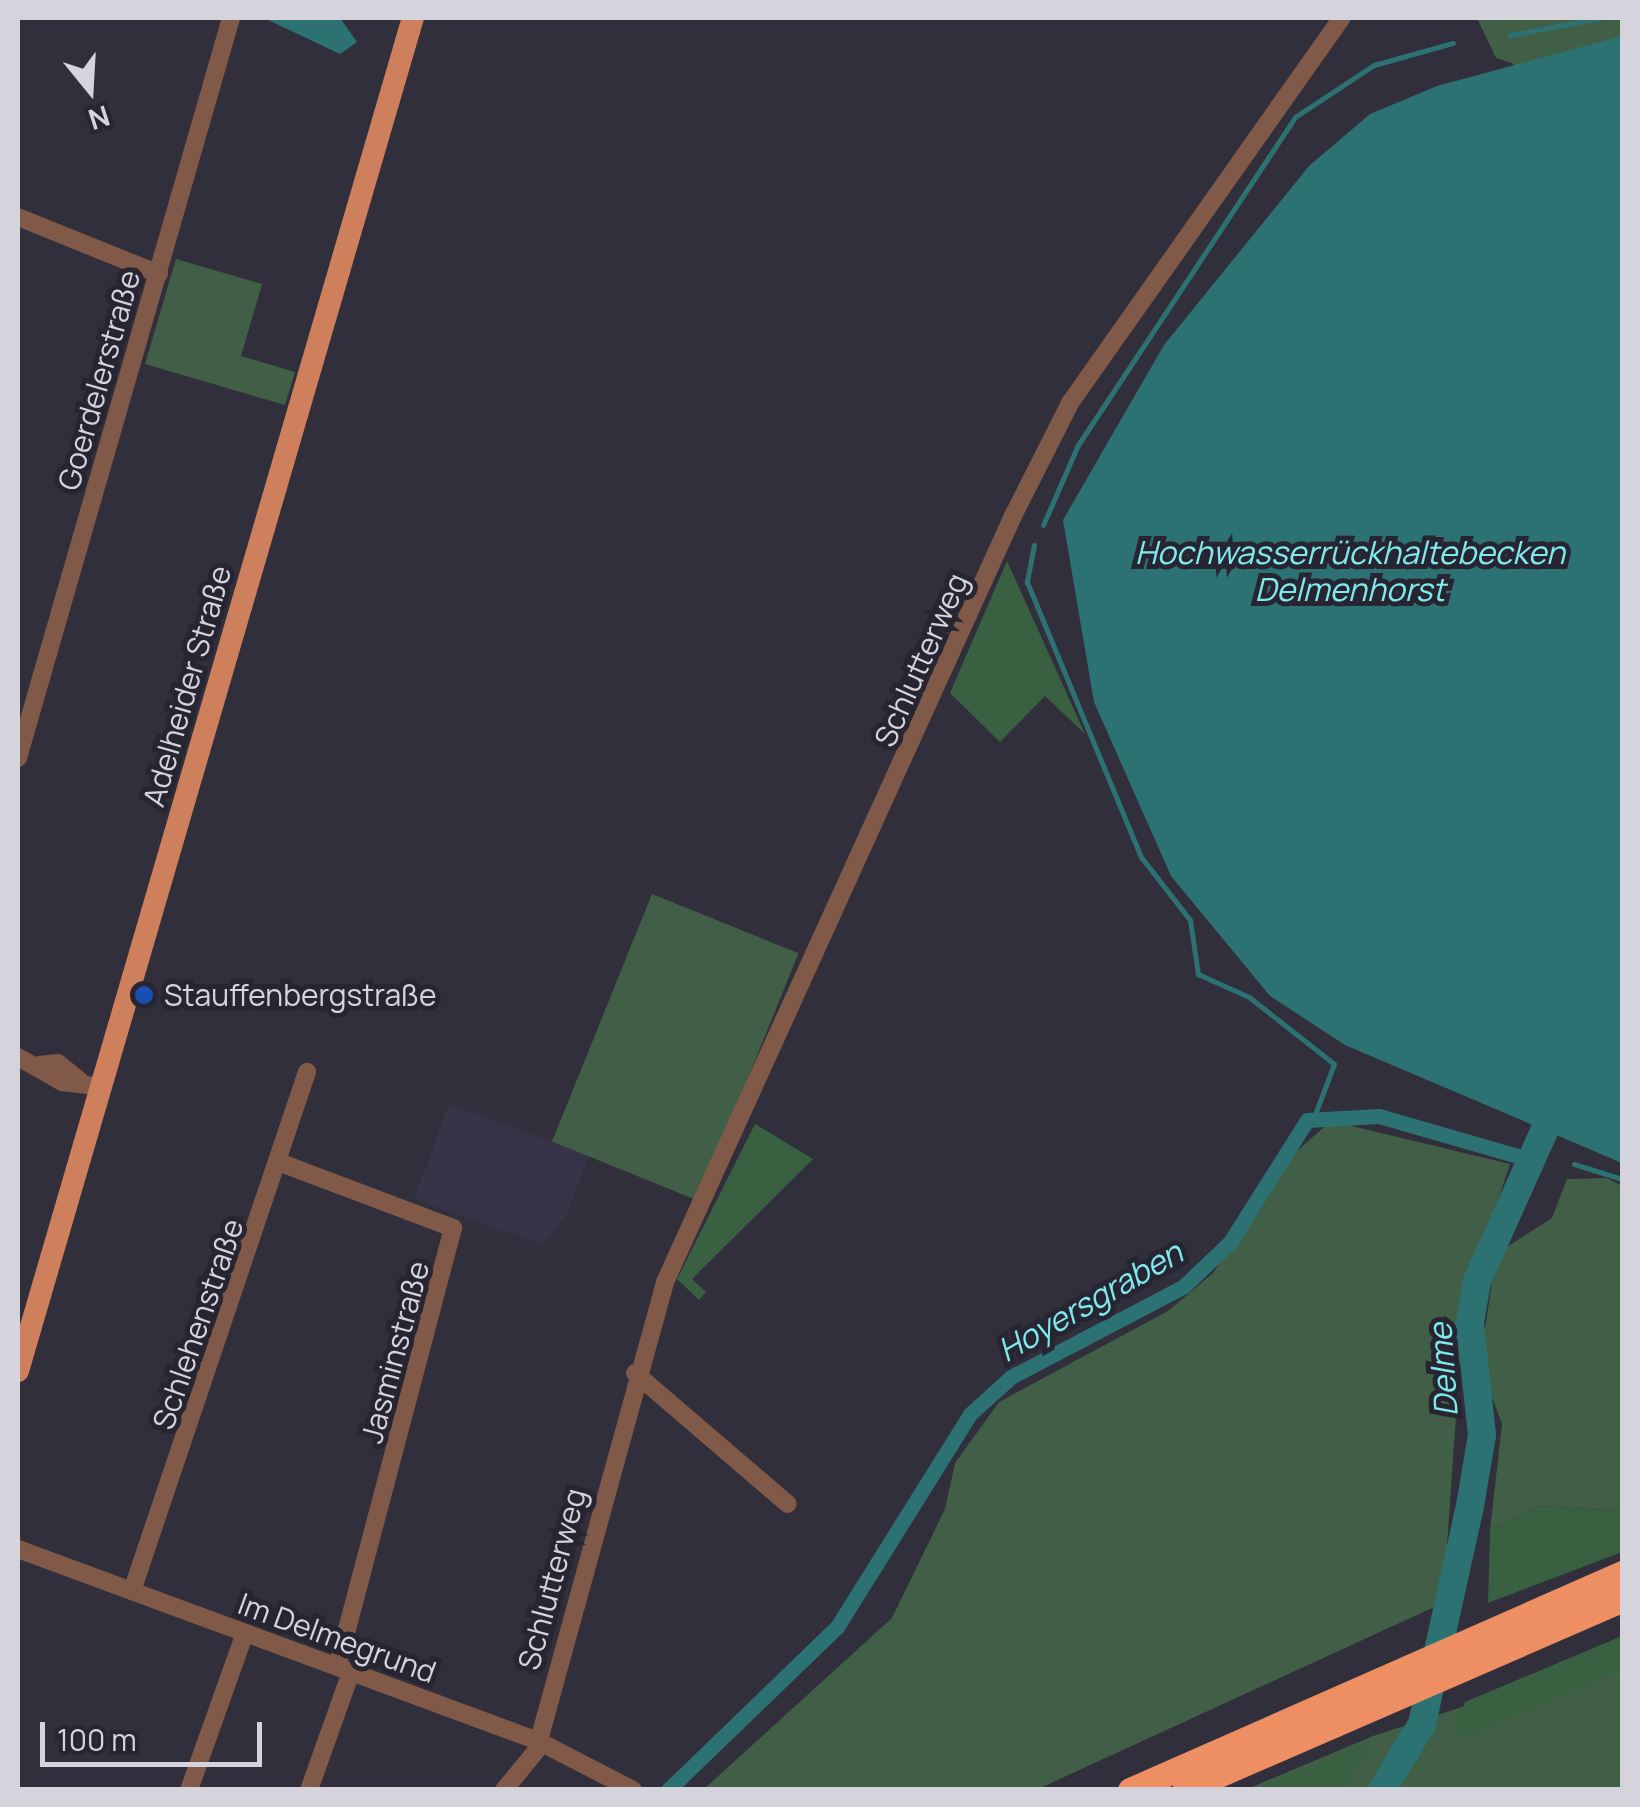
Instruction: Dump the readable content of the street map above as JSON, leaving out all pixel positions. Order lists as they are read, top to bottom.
{
  "streets": {
    "main road": ["Adelheider Straße"],
    "street": [
      "Goerdelerstraße",
      "Schlutterweg",
      "Schlehenstraße",
      "Jasminstraße",
      "Im Delmegrund"
    ]
  },
  "crossings": [
    ["Schlutterweg", "Im Delmegrund"],
    ["Schlehenstraße", "Jasminstraße"],
    ["Schlehenstraße", "Im Delmegrund"],
    ["Jasminstraße", "Im Delmegrund"]
  ],
  "water": ["Hochwasserrückhaltebecken Delmenhorst", "Hoyersgraben", "Delme"],
  "places": ["Stauffenbergstraße"],
  "scale_bar": "100 m",
  "north": "bottom"
}
